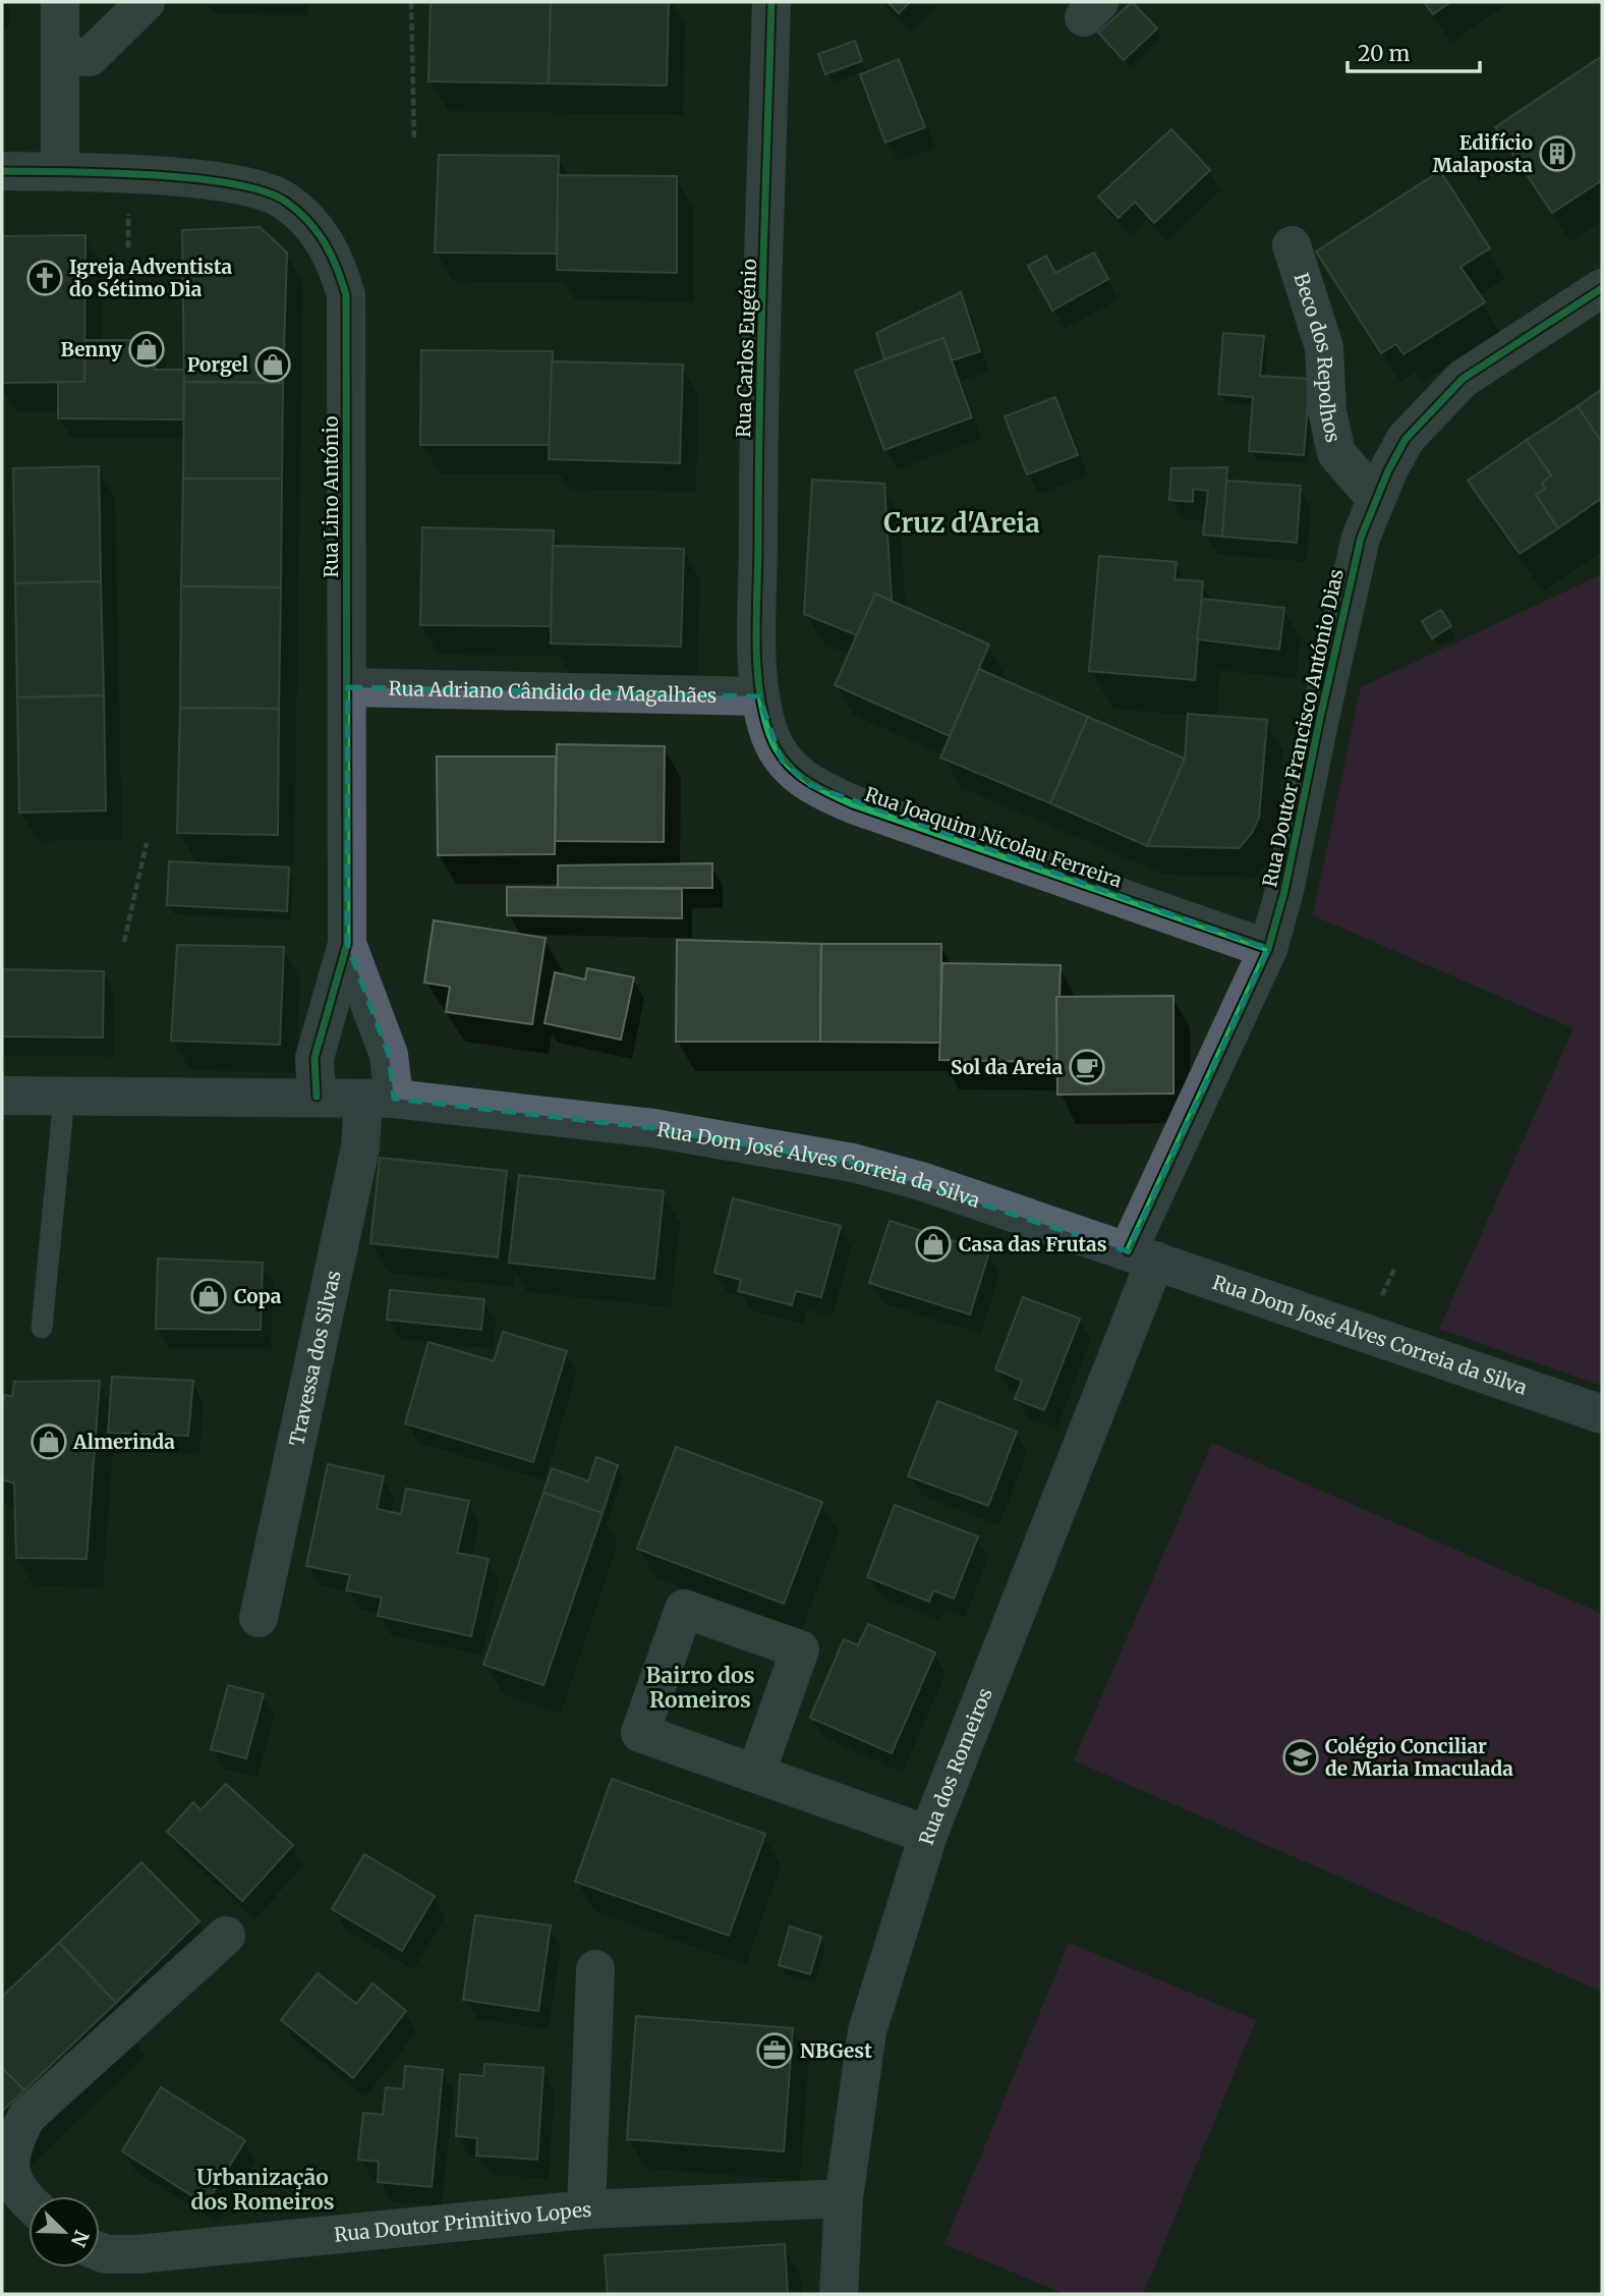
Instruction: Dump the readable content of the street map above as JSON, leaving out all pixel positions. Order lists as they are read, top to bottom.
{
  "streets": {
    "main road": ["Rua Dom José Alves Correia da Silva"],
    "street": [
      "Rua Carlos Eugénio",
      "Beco dos Repolhos",
      "Rua Lino António",
      "Rua Adriano Cândido de Magalhães",
      "Rua Doutor Francisco António Dias",
      "Rua Joaquim Nicolau Ferreira",
      "Travessa dos Silvas",
      "Rua dos Romeiros",
      "Rua Doutor Primitivo Lopes"
    ]
  },
  "crossings": [
    ["Rua Carlos Eugénio", "Rua Adriano Cândido de Magalhães"],
    ["Rua Carlos Eugénio", "Rua Joaquim Nicolau Ferreira"],
    ["Beco dos Repolhos", "Rua Doutor Francisco António Dias"],
    ["Rua Lino António", "Rua Adriano Cândido de Magalhães"],
    ["Rua Lino António", "Rua Dom José Alves Correia da Silva"],
    ["Rua Lino António", "Travessa dos Silvas"],
    ["Rua Adriano Cândido de Magalhães", "Rua Joaquim Nicolau Ferreira"],
    ["Rua Doutor Francisco António Dias", "Rua Joaquim Nicolau Ferreira"],
    ["Rua Doutor Francisco António Dias", "Rua Dom José Alves Correia da Silva"],
    ["Rua Doutor Francisco António Dias", "Rua dos Romeiros"],
    ["Rua Dom José Alves Correia da Silva", "Travessa dos Silvas"],
    ["Rua Dom José Alves Correia da Silva", "Rua dos Romeiros"],
    ["Rua dos Romeiros", "Rua Doutor Primitivo Lopes"]
  ],
  "districts": ["Cruz d'Areia", "Bairro dos Romeiros", "Urbanização dos Romeiros"],
  "places": {
    "building": ["Edifício Malaposta"],
    "church": ["Igreja Adventista do Sétimo Dia"],
    "shop": [
      "Benny",
      "Porgel",
      "Casa das Frutas",
      "Copa",
      "Almerinda"
    ],
    "cafe": ["Sol da Areia"],
    "school or university": ["Colégio Conciliar de Maria Imaculada"],
    "office": ["NBGest"]
  },
  "scale_bar": "20 m",
  "north": "bottom right"
}
